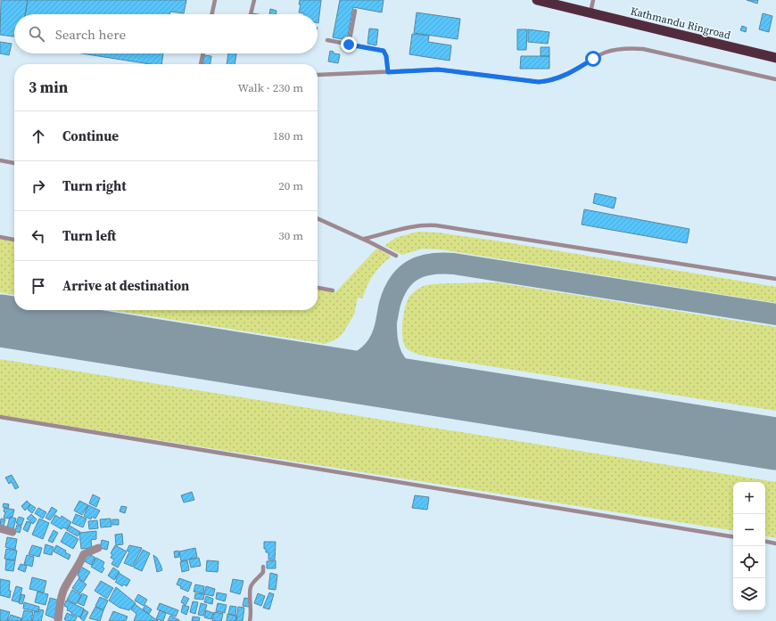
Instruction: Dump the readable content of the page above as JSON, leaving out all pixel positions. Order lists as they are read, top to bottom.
{
  "streets": {
    "highway": ["Kathmandu Ringroad"]
  },
  "page": {
    "search": "Search here",
    "heading": ["3 min", "Walk · 230 m"],
    "list": [
      ["Continue", "180 m"],
      ["Turn right", "20 m"],
      ["Turn left", "30 m"],
      "Arrive at destination"
    ],
    "map_buttons": ["+", "−"]
  }
}
